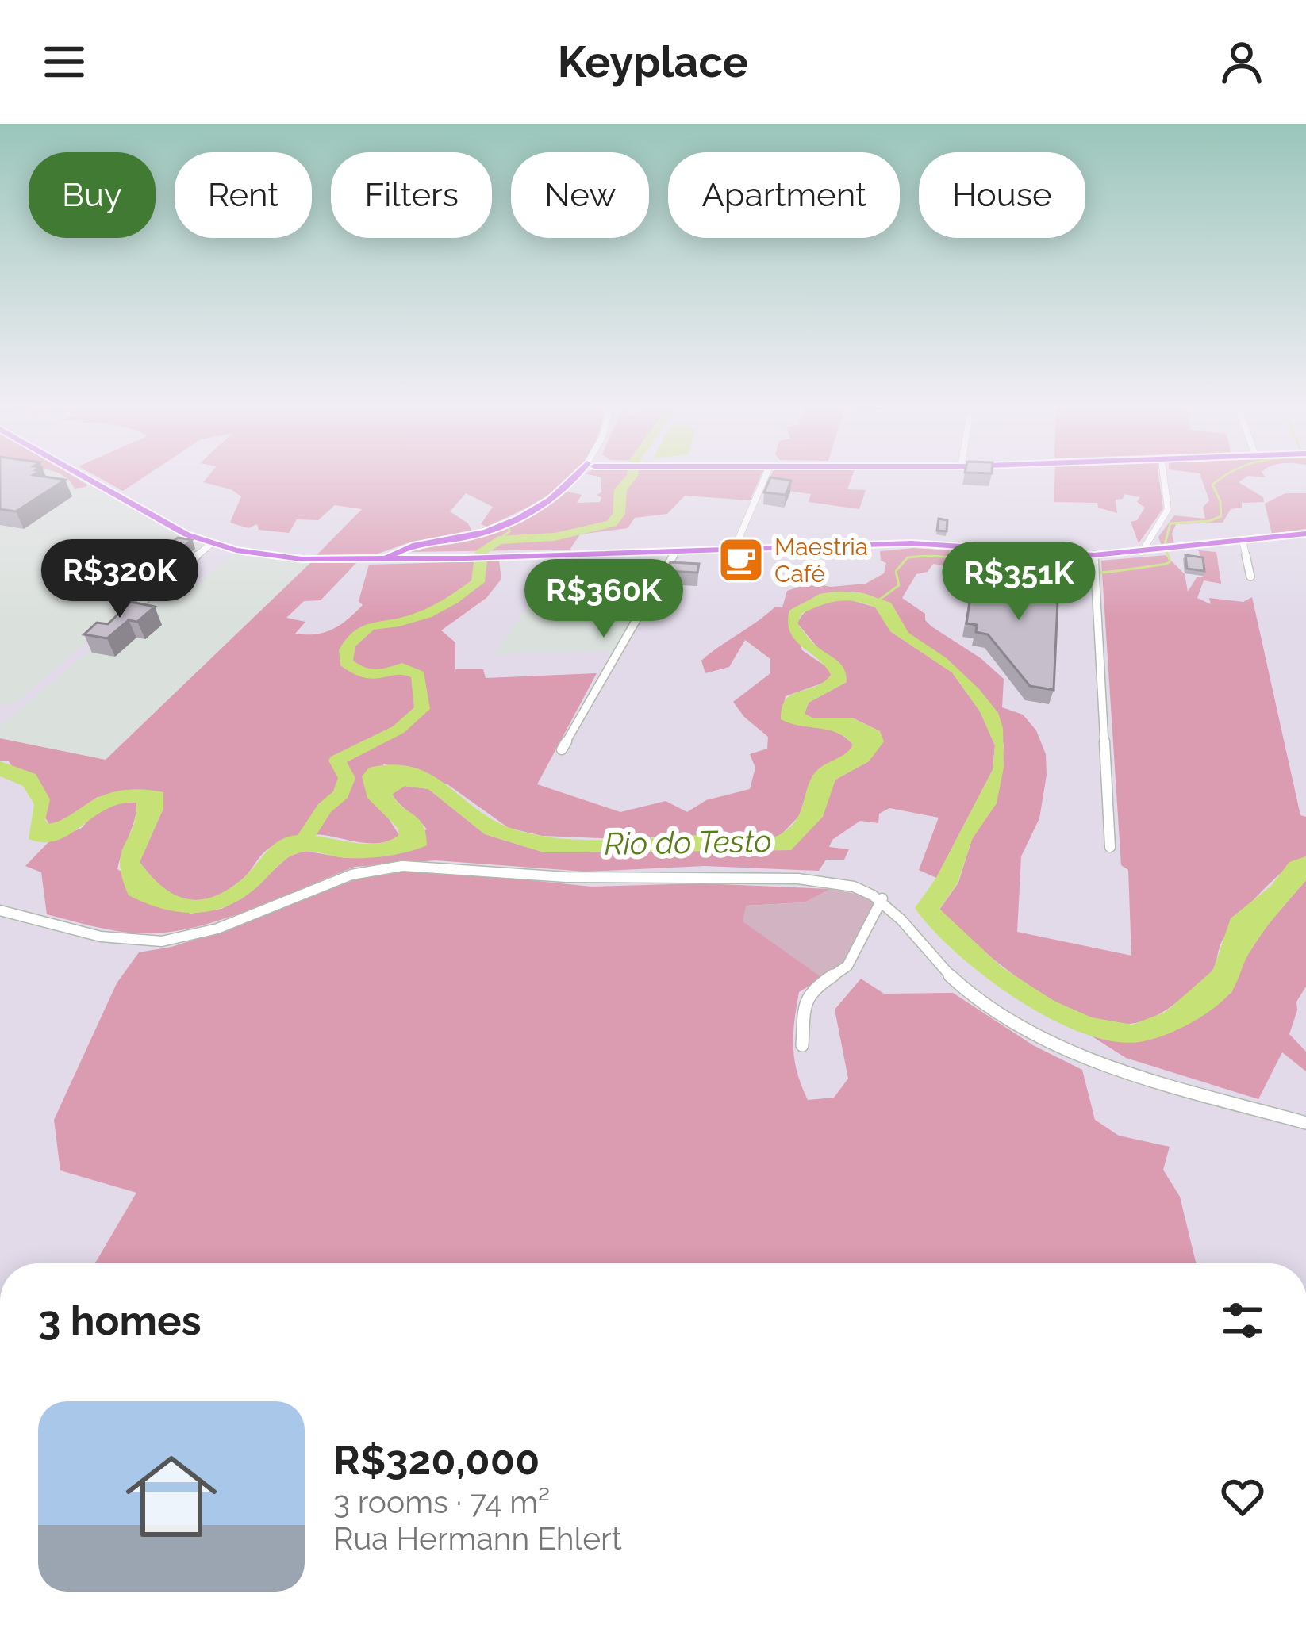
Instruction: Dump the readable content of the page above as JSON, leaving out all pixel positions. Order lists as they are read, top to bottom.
{
  "water": ["Rio do Testo"],
  "places": {
    "cafe": ["Maestria Café"]
  },
  "page": {
    "header": "Keyplace",
    "chip": [
      "Buy",
      "Rent",
      "Filters",
      "New",
      "Apartment",
      "House"
    ],
    "price": ["R$320K", "R$351K", "R$360K"],
    "heading": "3 homes",
    "list": [
      {
        "name": "R$320,000",
        "note": "3 rooms · 74 m² · Rua Hermann Ehlert"
      }
    ]
  }
}
